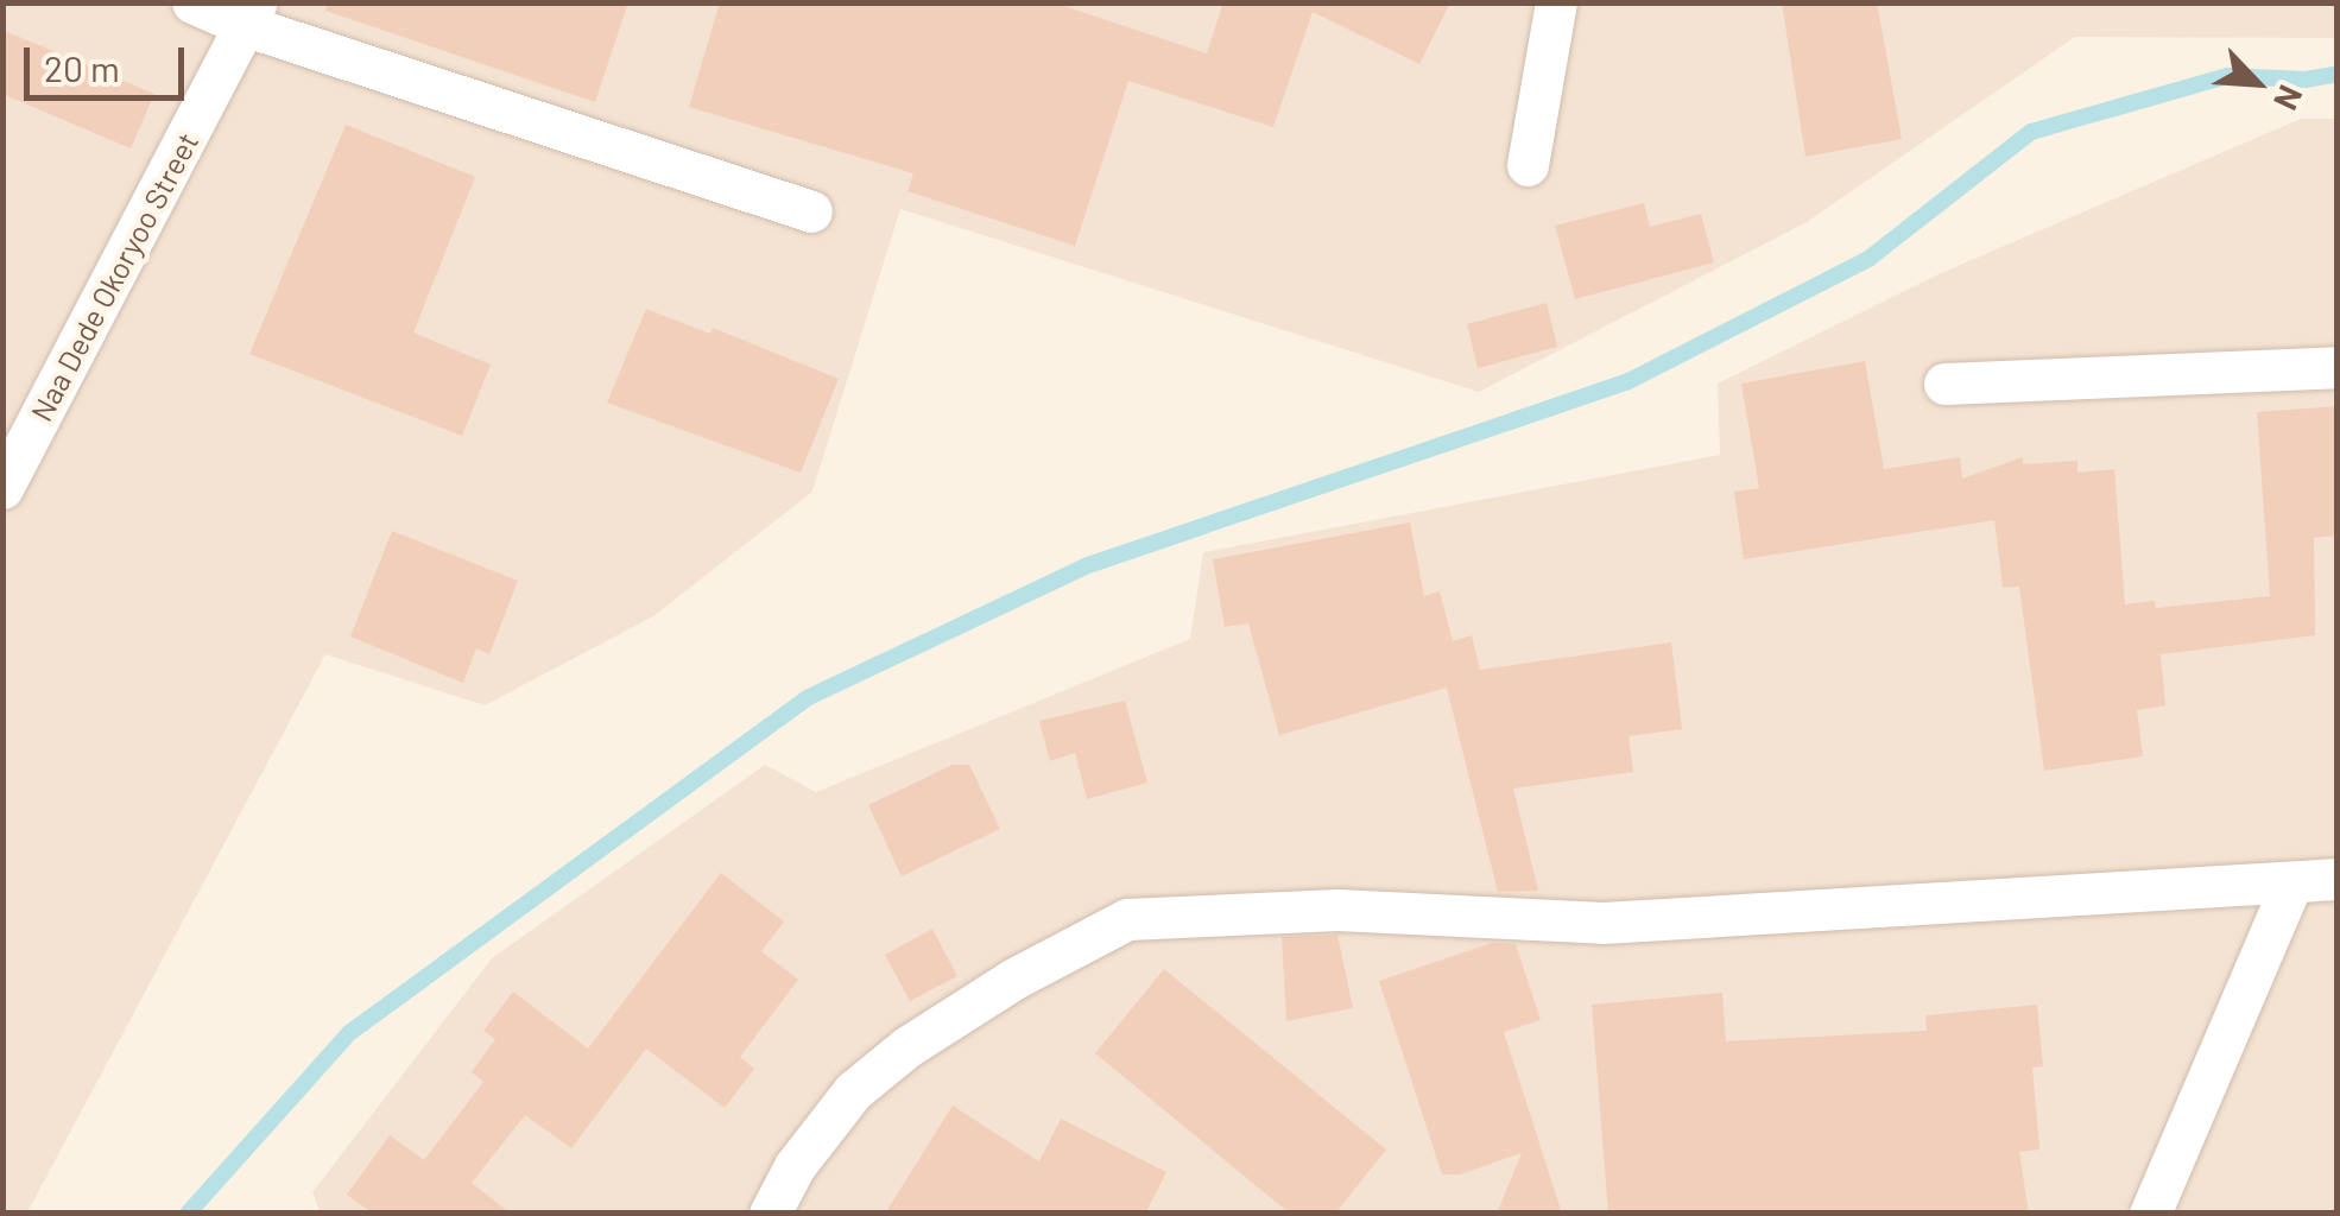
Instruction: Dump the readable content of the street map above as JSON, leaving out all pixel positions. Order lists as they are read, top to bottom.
{
  "streets": {
    "street": ["Naa Dede Okoryoo Street"]
  },
  "scale_bar": "20 m",
  "north": "bottom right"
}
